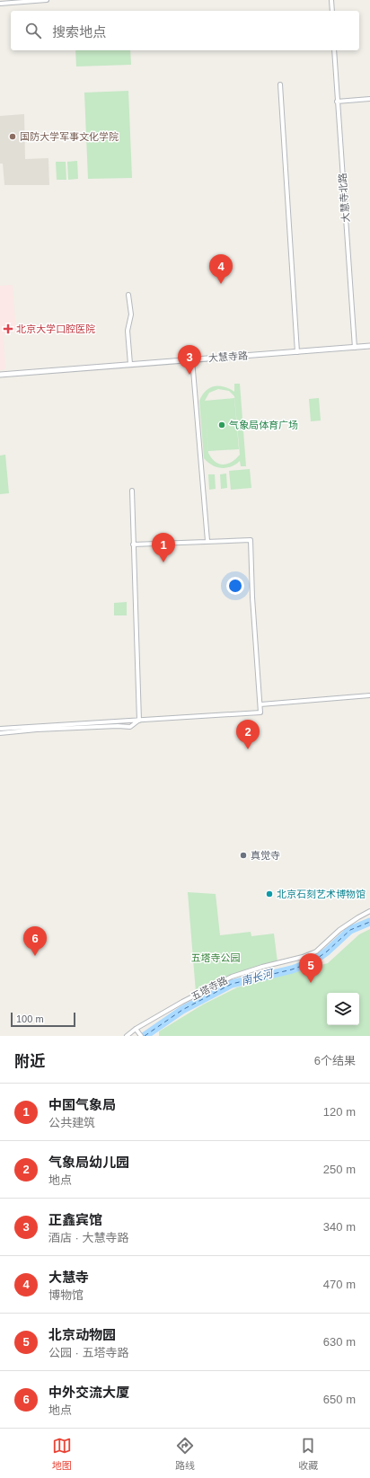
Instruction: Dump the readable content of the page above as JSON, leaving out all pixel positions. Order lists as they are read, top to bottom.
{
  "streets": {
    "street": ["大慧寺北路", "大慧寺路", "五塔寺路"]
  },
  "crossings": [
    ["大慧寺北路", "大慧寺路"]
  ],
  "water": ["南长河"],
  "parks": ["五塔寺公园"],
  "places": {
    "other": [
      "国防大学军事文化学院",
      "气象局体育广场",
      "真觉寺",
      "北京石刻艺术博物馆"
    ],
    "health": ["北京大学口腔医院"]
  },
  "scale_bar": "100 m",
  "page": {
    "search": "搜索地点",
    "pins": [
      "4",
      "3",
      "1",
      "2",
      "6",
      "5"
    ],
    "scale": "100 m",
    "heading": ["附近", "6个结果"],
    "list": [
      {
        "mark": "1",
        "name": "中国气象局",
        "note": "公共建筑",
        "value": "120 m"
      },
      {
        "mark": "2",
        "name": "气象局幼儿园",
        "note": "地点",
        "value": "250 m"
      },
      {
        "mark": "3",
        "name": "正鑫宾馆",
        "note": "酒店 · 大慧寺路",
        "value": "340 m"
      },
      {
        "mark": "4",
        "name": "大慧寺",
        "note": "博物馆",
        "value": "470 m"
      },
      {
        "mark": "5",
        "name": "北京动物园",
        "note": "公园 · 五塔寺路",
        "value": "630 m"
      },
      {
        "mark": "6",
        "name": "中外交流大厦",
        "note": "地点",
        "value": "650 m"
      }
    ],
    "nav": ["地图", "路线", "收藏"]
  }
}
